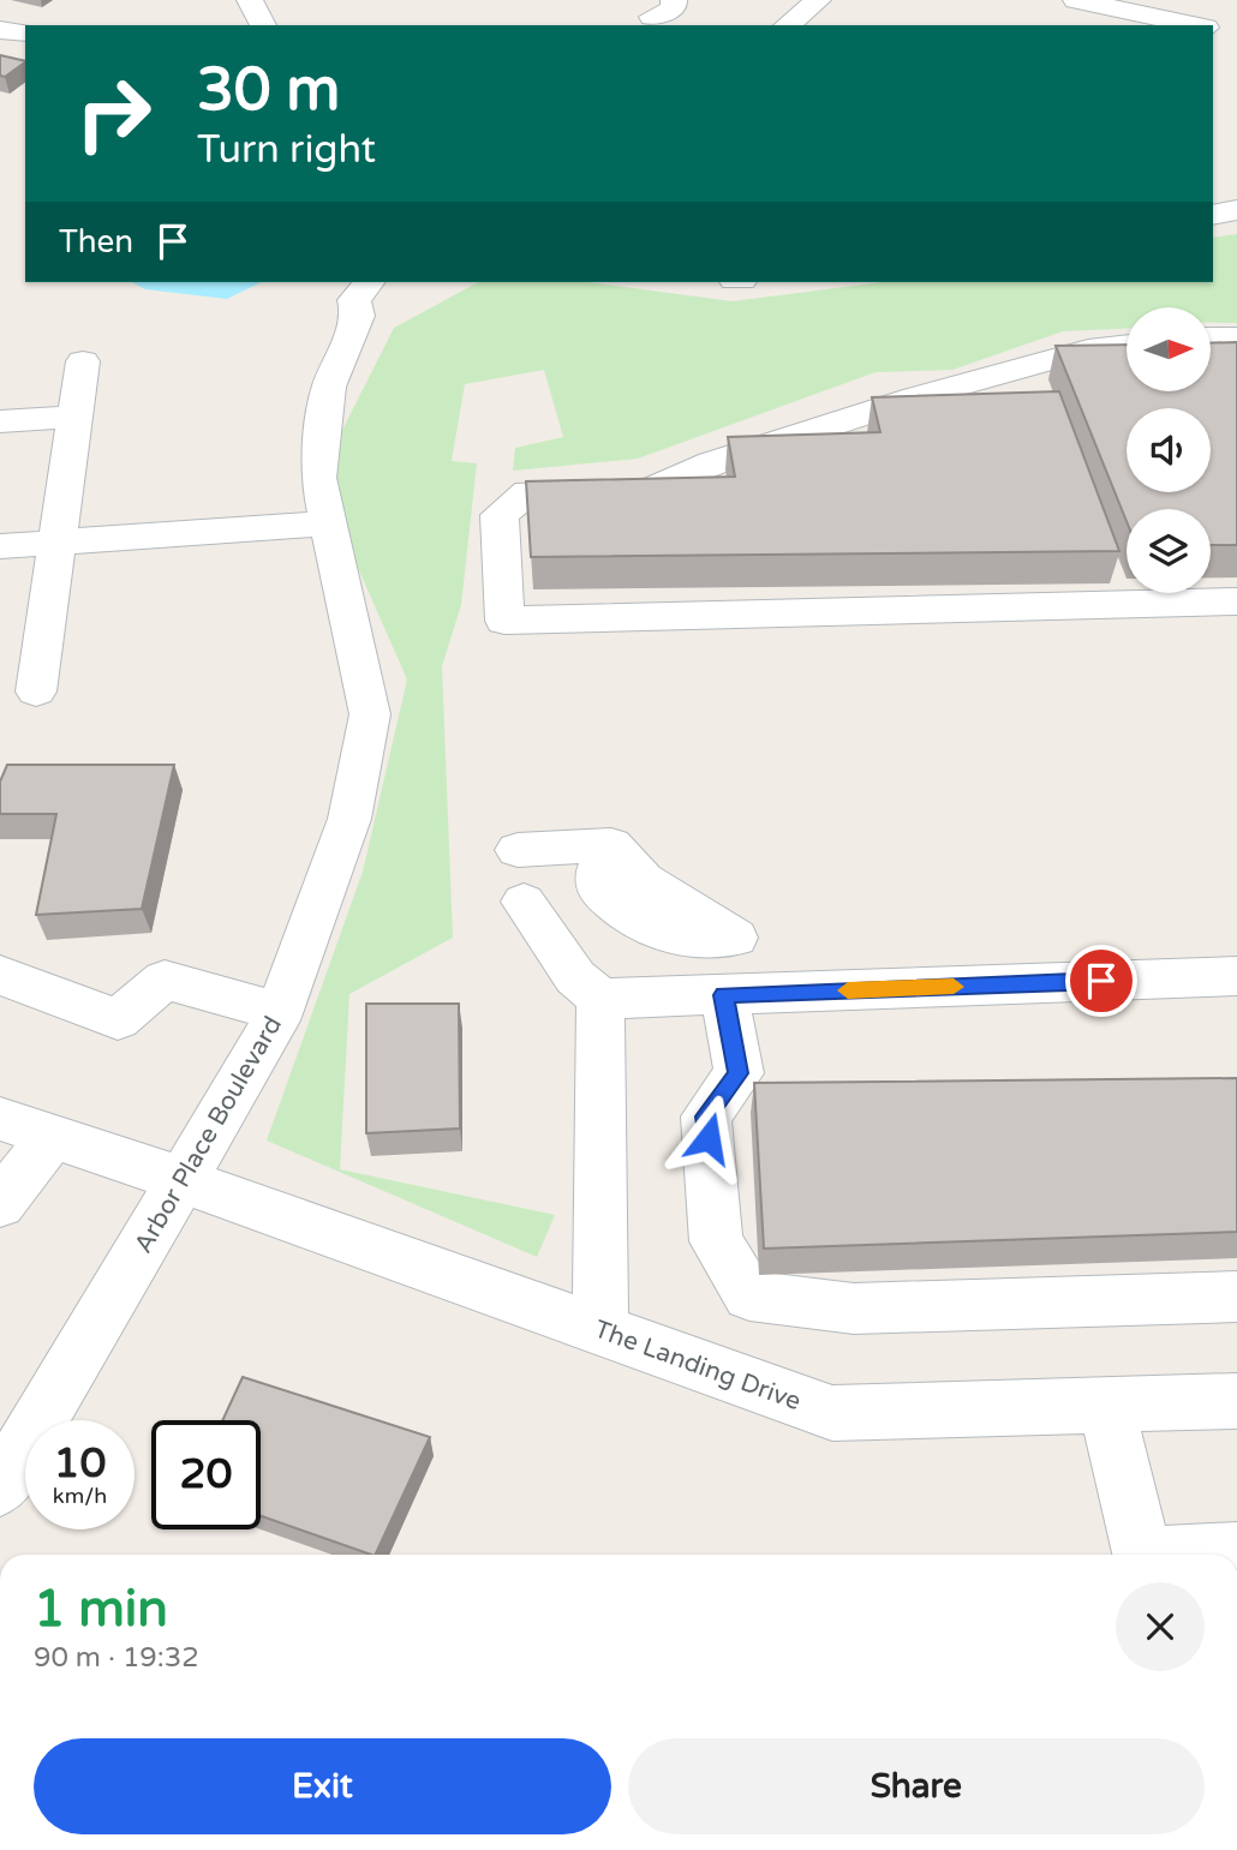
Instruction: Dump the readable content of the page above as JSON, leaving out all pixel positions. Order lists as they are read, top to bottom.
{
  "streets": {
    "street": ["Arbor Place Boulevard", "The Landing Drive"]
  },
  "crossings": [
    ["Arbor Place Boulevard", "The Landing Drive"]
  ],
  "north": "right",
  "page": {
    "turn": ["30 m", "Turn right"],
    "then": "Then",
    "speed": "10 km/h",
    "limit": "20",
    "heading": ["1 min", "90 m · 19:32"],
    "buttons": ["Exit", "Share"]
  }
}
